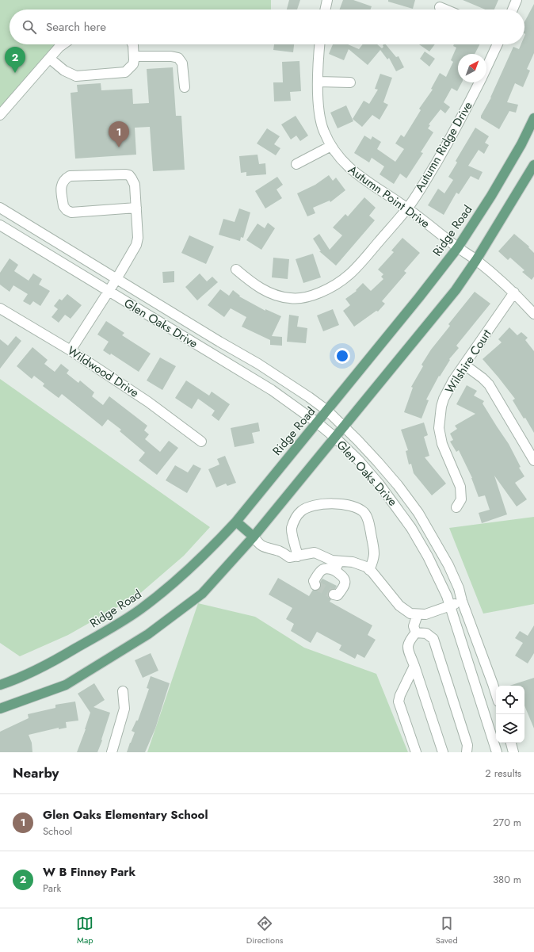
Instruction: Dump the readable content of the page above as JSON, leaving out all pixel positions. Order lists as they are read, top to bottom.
{
  "streets": {
    "main road": ["Ridge Road"],
    "street": [
      "Autumn Ridge Drive",
      "Autumn Point Drive",
      "Glen Oaks Drive",
      "Wilshire Court",
      "Wildwood Drive"
    ]
  },
  "crossings": [
    ["Autumn Ridge Drive", "Autumn Point Drive"],
    ["Autumn Point Drive", "Ridge Road"],
    ["Autumn Point Drive", "Wilshire Court"],
    ["Ridge Road", "Glen Oaks Drive"]
  ],
  "north": "top right",
  "page": {
    "search": "Search here",
    "pins": ["2", "1"],
    "heading": ["Nearby", "2 results"],
    "list": [
      {
        "mark": "1",
        "name": "Glen Oaks Elementary School",
        "note": "School",
        "value": "270 m"
      },
      {
        "mark": "2",
        "name": "W B Finney Park",
        "note": "Park",
        "value": "380 m"
      }
    ],
    "nav": ["Map", "Directions", "Saved"]
  }
}
